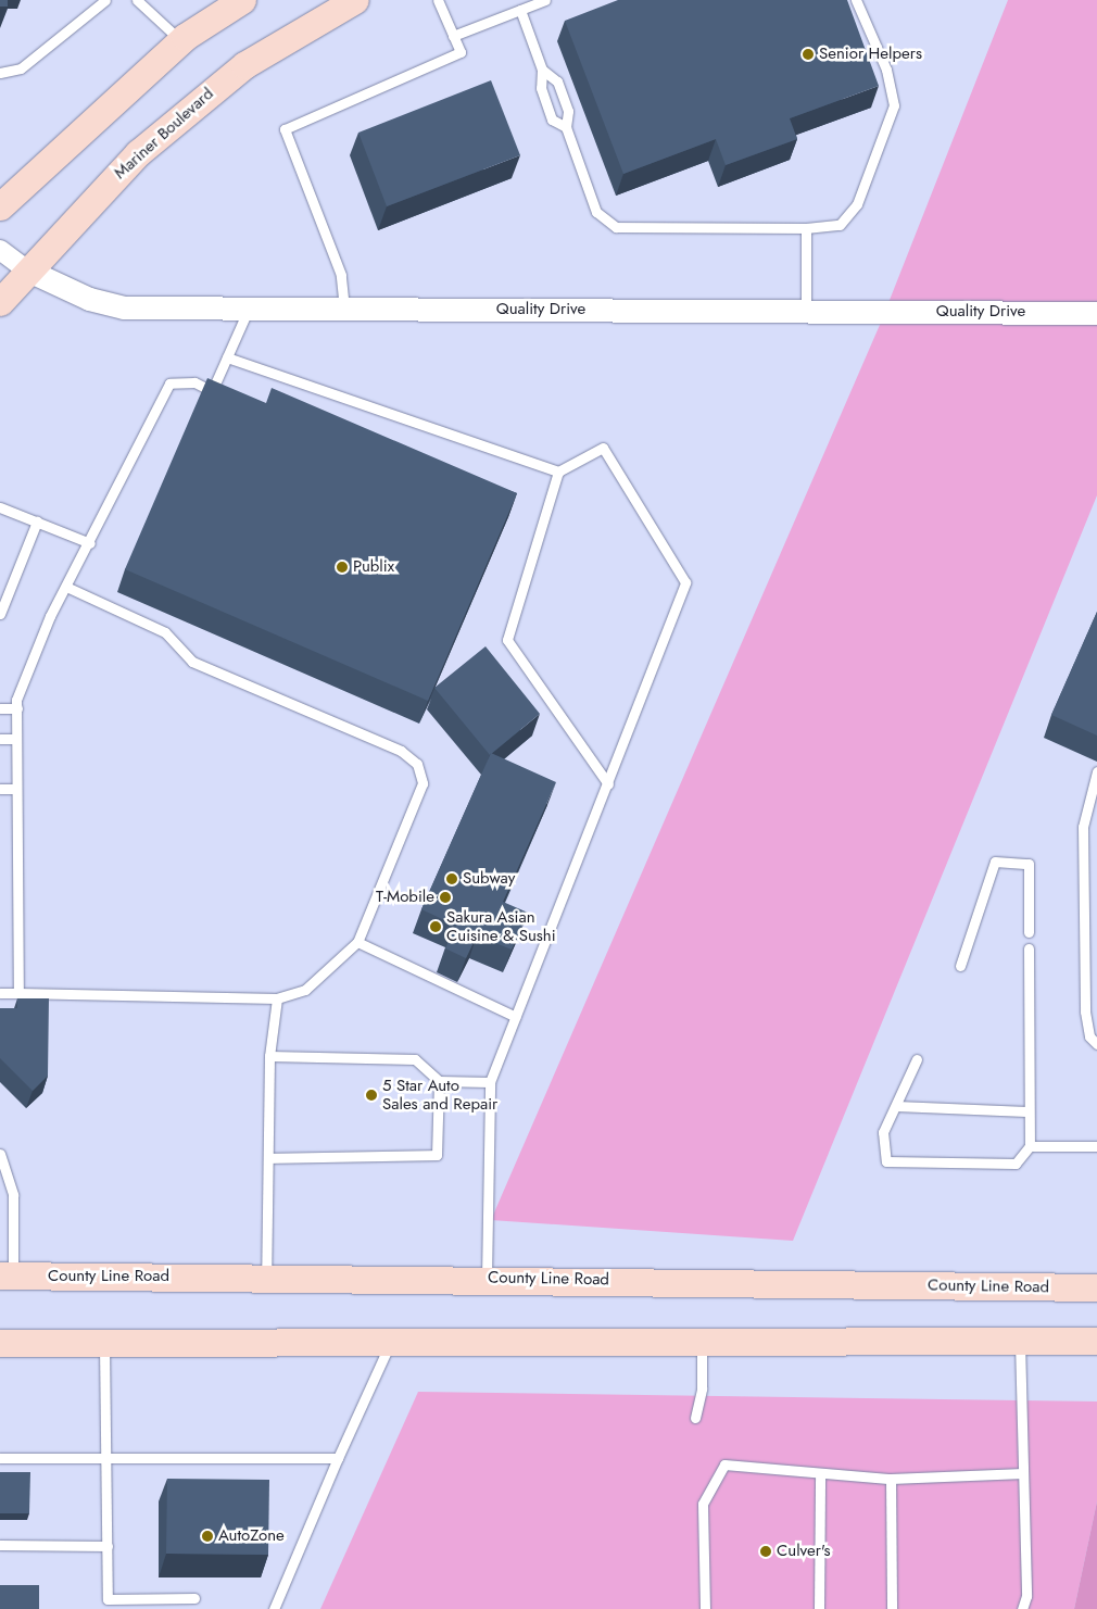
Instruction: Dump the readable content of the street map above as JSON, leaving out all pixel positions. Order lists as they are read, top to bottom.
{
  "streets": {
    "main road": ["Mariner Boulevard", "County Line Road"],
    "street": ["Quality Drive"]
  },
  "crossings": [
    ["Mariner Boulevard", "Quality Drive"]
  ],
  "places": [
    "Senior Helpers",
    "Publix",
    "Subway",
    "T-Mobile",
    "Sakura Asian Cuisine & Sushi",
    "5 Star Auto Sales and Repair",
    "AutoZone",
    "Culver's"
  ]
}
